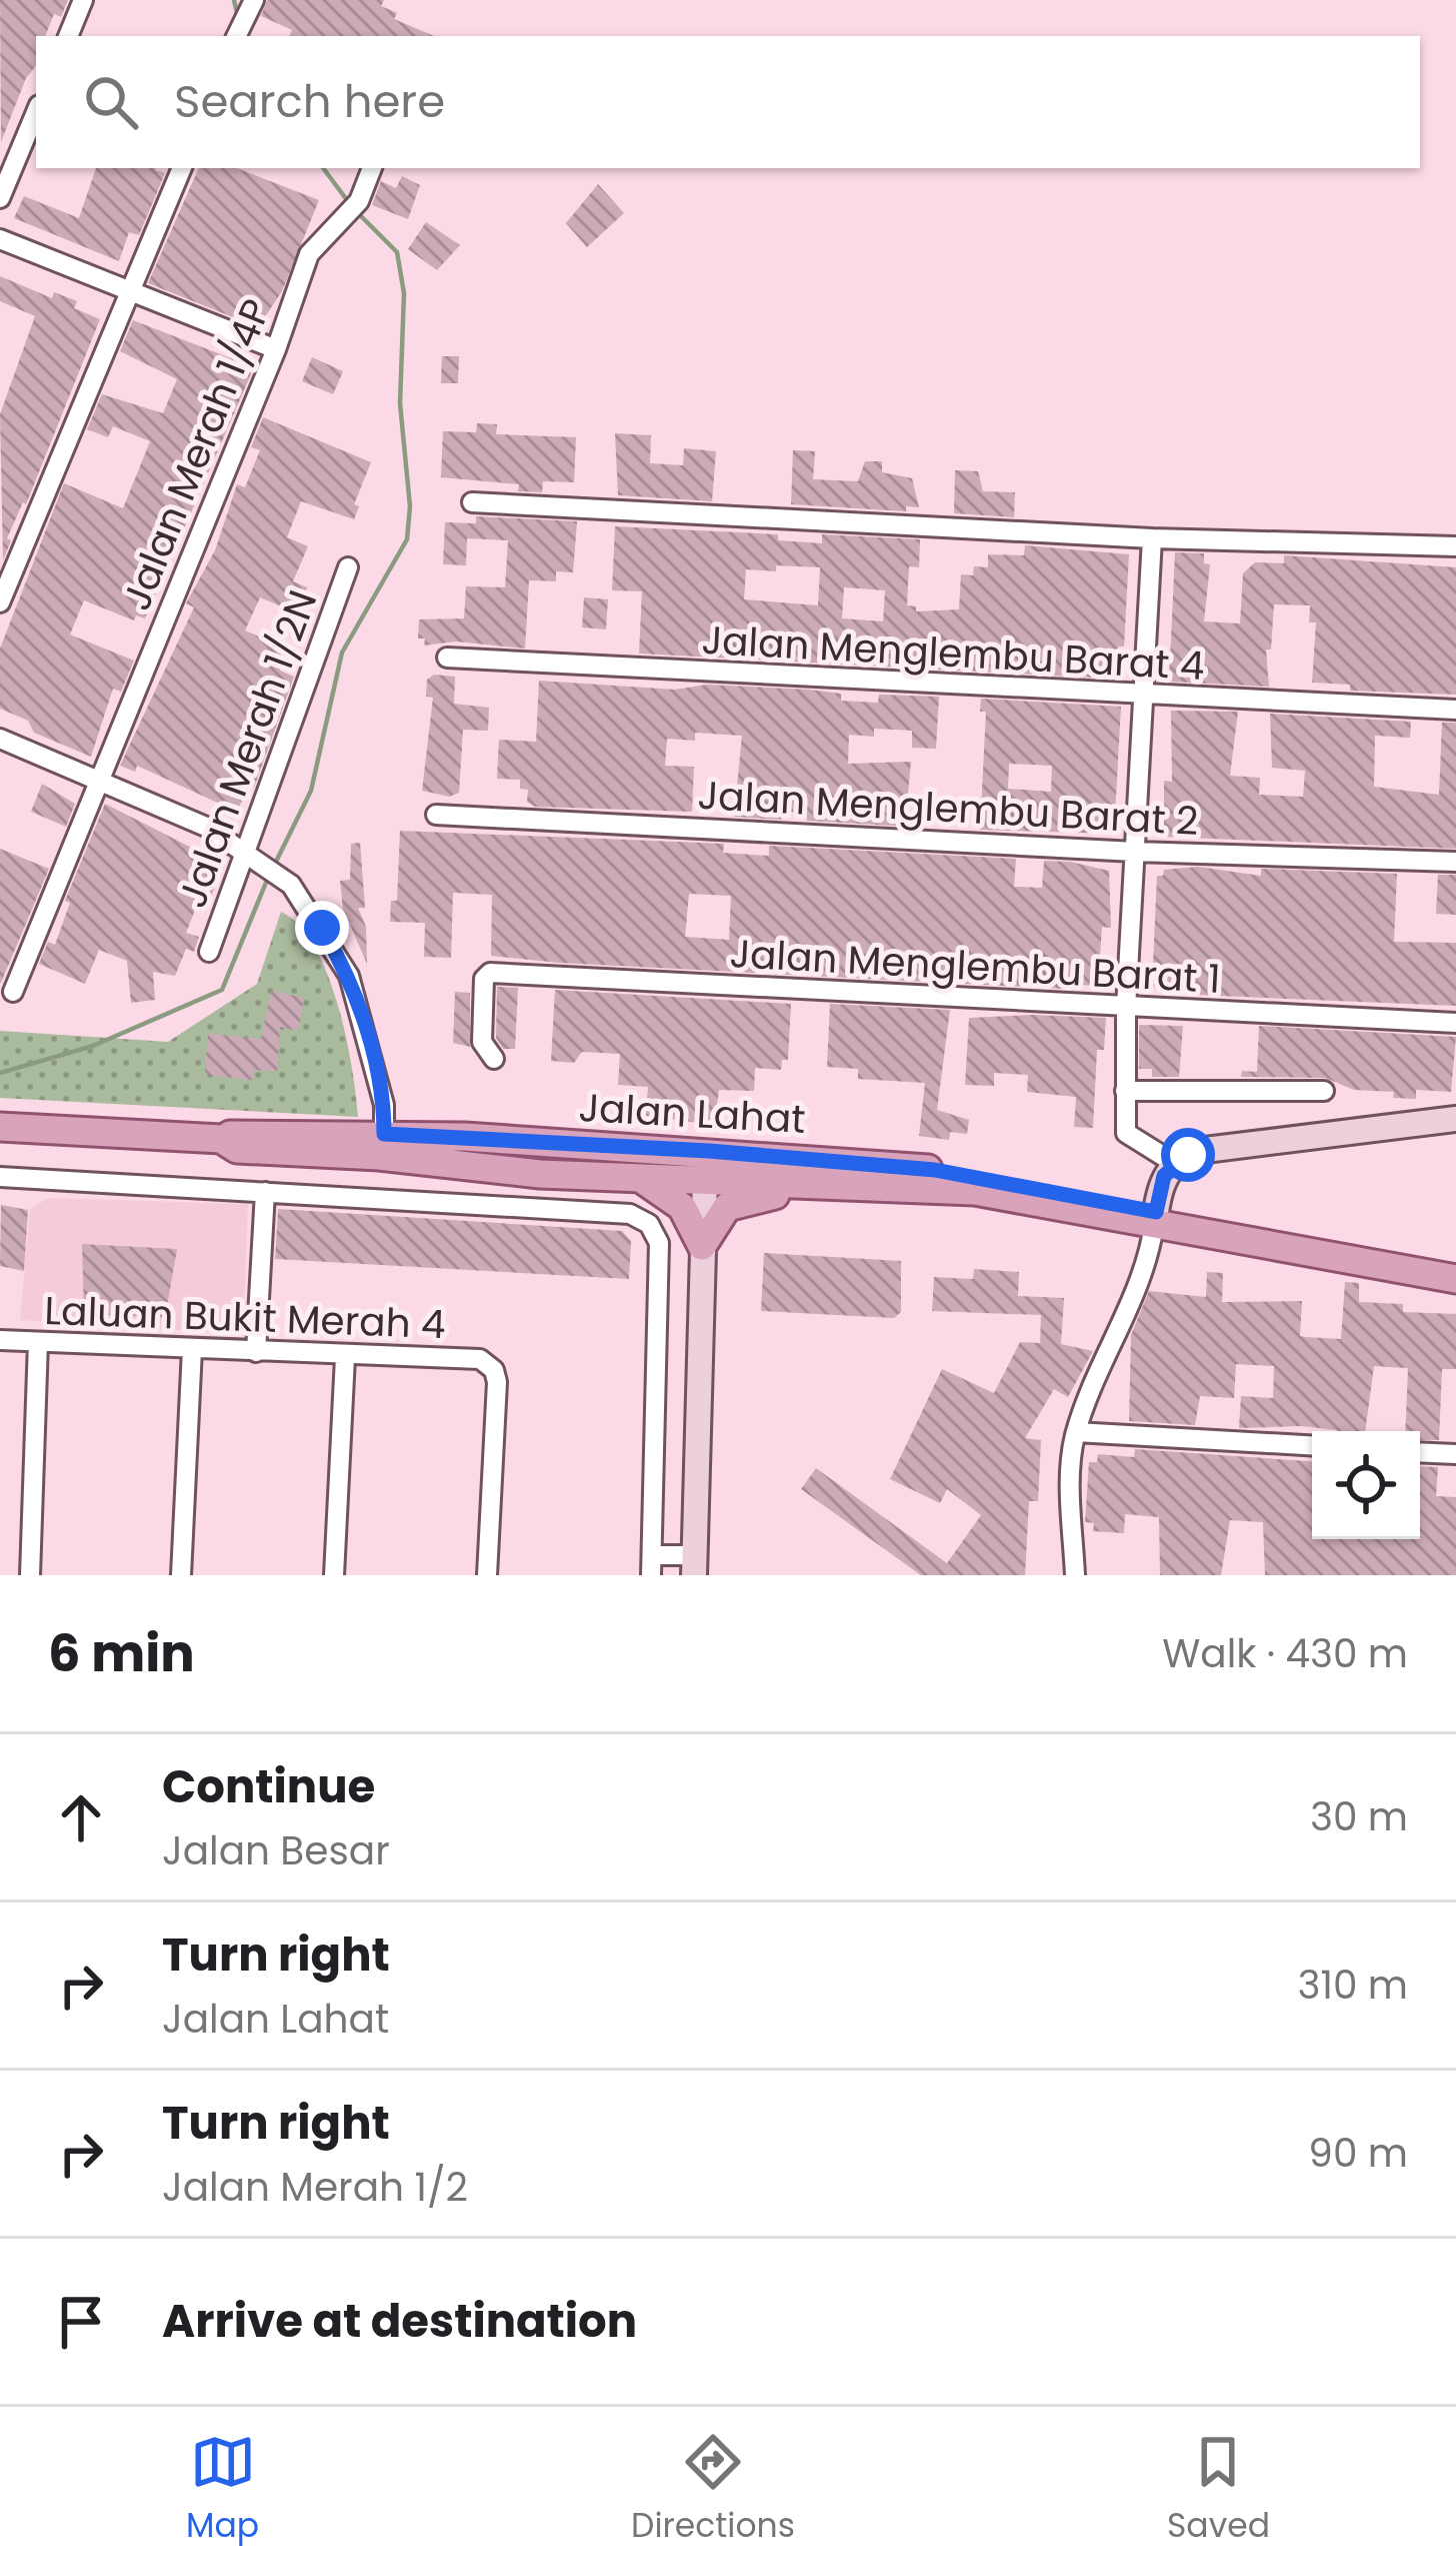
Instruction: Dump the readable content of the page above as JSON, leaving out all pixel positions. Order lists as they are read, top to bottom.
{
  "streets": {
    "main road": ["Jalan Lahat"],
    "street": [
      "Jalan Merah 1/4P",
      "Jalan Menglembu Barat 4",
      "Jalan Merah 1/2N",
      "Jalan Menglembu Barat 2",
      "Jalan Menglembu Barat 1",
      "Laluan Bukit Merah 4"
    ]
  },
  "page": {
    "search": "Search here",
    "heading": ["6 min", "Walk · 430 m"],
    "list": [
      ["Continue", "Jalan Besar", "30 m"],
      ["Turn right", "Jalan Lahat", "310 m"],
      ["Turn right", "Jalan Merah 1/2", "90 m"],
      "Arrive at destination"
    ],
    "nav": ["Map", "Directions", "Saved"]
  }
}
